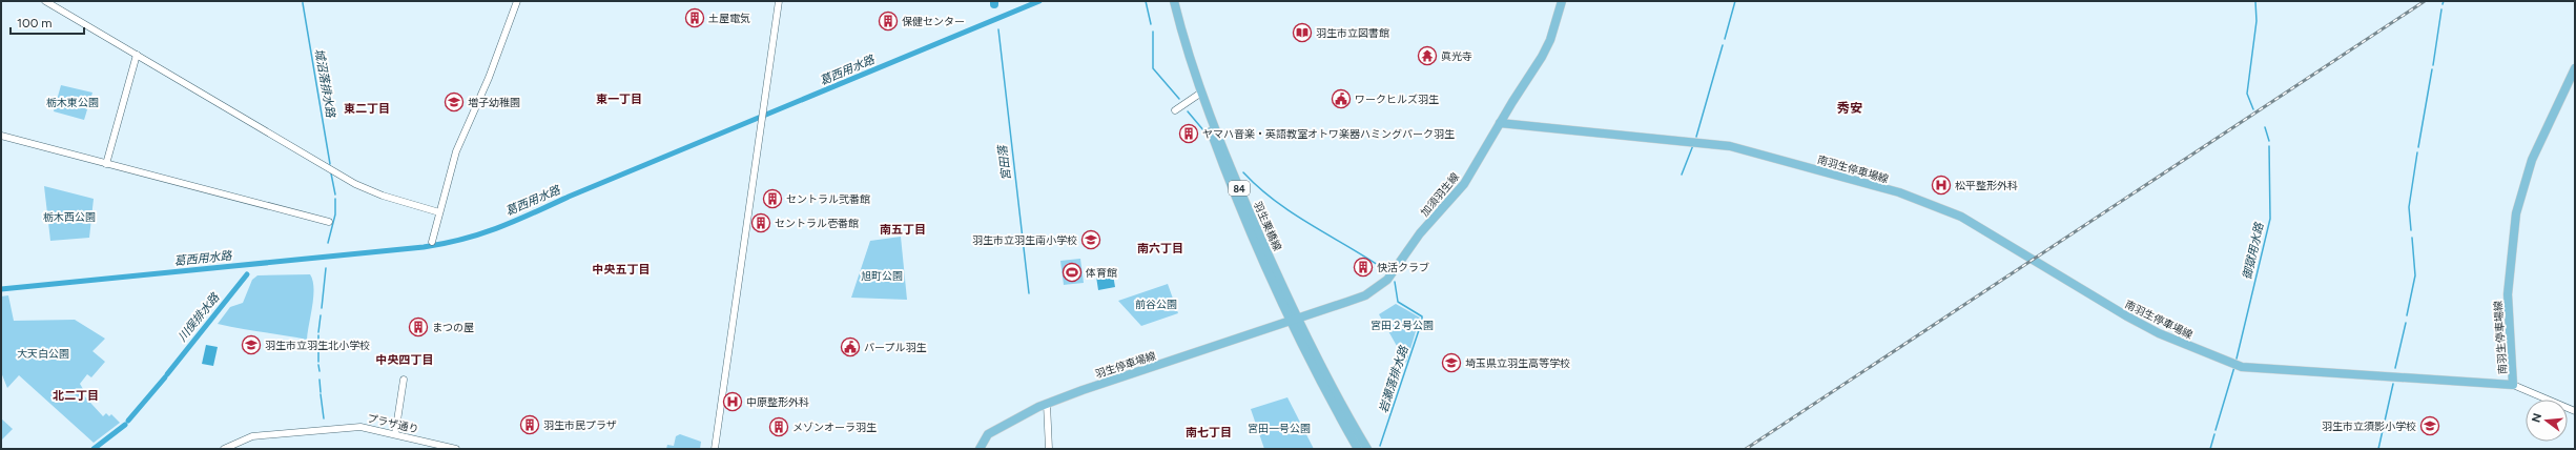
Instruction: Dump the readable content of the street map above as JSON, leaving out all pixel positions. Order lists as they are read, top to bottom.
{
  "streets": {
    "main road": [
      "南羽生停車場線",
      "84",
      "加須羽生線",
      "羽生栗橋線",
      "羽生停車場線"
    ],
    "street": ["プラザ通り"]
  },
  "crossings": [
    ["南羽生停車場線", "加須羽生線"],
    ["加須羽生線", "羽生栗橋線"],
    ["加須羽生線", "羽生停車場線"],
    ["羽生栗橋線", "羽生停車場線"]
  ],
  "districts": [
    "東一丁目",
    "東二丁目",
    "秀安",
    "南五丁目",
    "南六丁目",
    "中央五丁目",
    "中央四丁目",
    "北二丁目",
    "南七丁目"
  ],
  "water": [
    "葛西用水路",
    "城沼落排水路",
    "宮田落",
    "御獄用水路",
    "川俣排水路",
    "岩瀬落排水路"
  ],
  "parks": [
    "栃木東公園",
    "栃木西公園",
    "旭町公園",
    "前谷公園",
    "宮田２号公園",
    "大天白公園",
    "宮田一号公園"
  ],
  "places": {
    "building": [
      "土屋電気",
      "保健センター",
      "ヤマハ音楽・英語教室オトワ楽器ハミングパーク羽生",
      "セントラル弐番館",
      "セントラル壱番館",
      "快活クラブ",
      "まつの屋",
      "羽生市民プラザ",
      "メゾンオーラ羽生"
    ],
    "library": ["羽生市立図書館"],
    "temple": ["眞光寺"],
    "public building": ["ワークヒルズ羽生", "パープル羽生"],
    "school or university": [
      "増子幼稚園",
      "羽生市立羽生南小学校",
      "羽生市立羽生北小学校",
      "埼玉県立羽生高等学校",
      "羽生市立須影小学校"
    ],
    "hospital": ["松平整形外科", "中原整形外科"],
    "sports": ["体育館"]
  },
  "scale_bar": "100 m",
  "north": "left"
}
